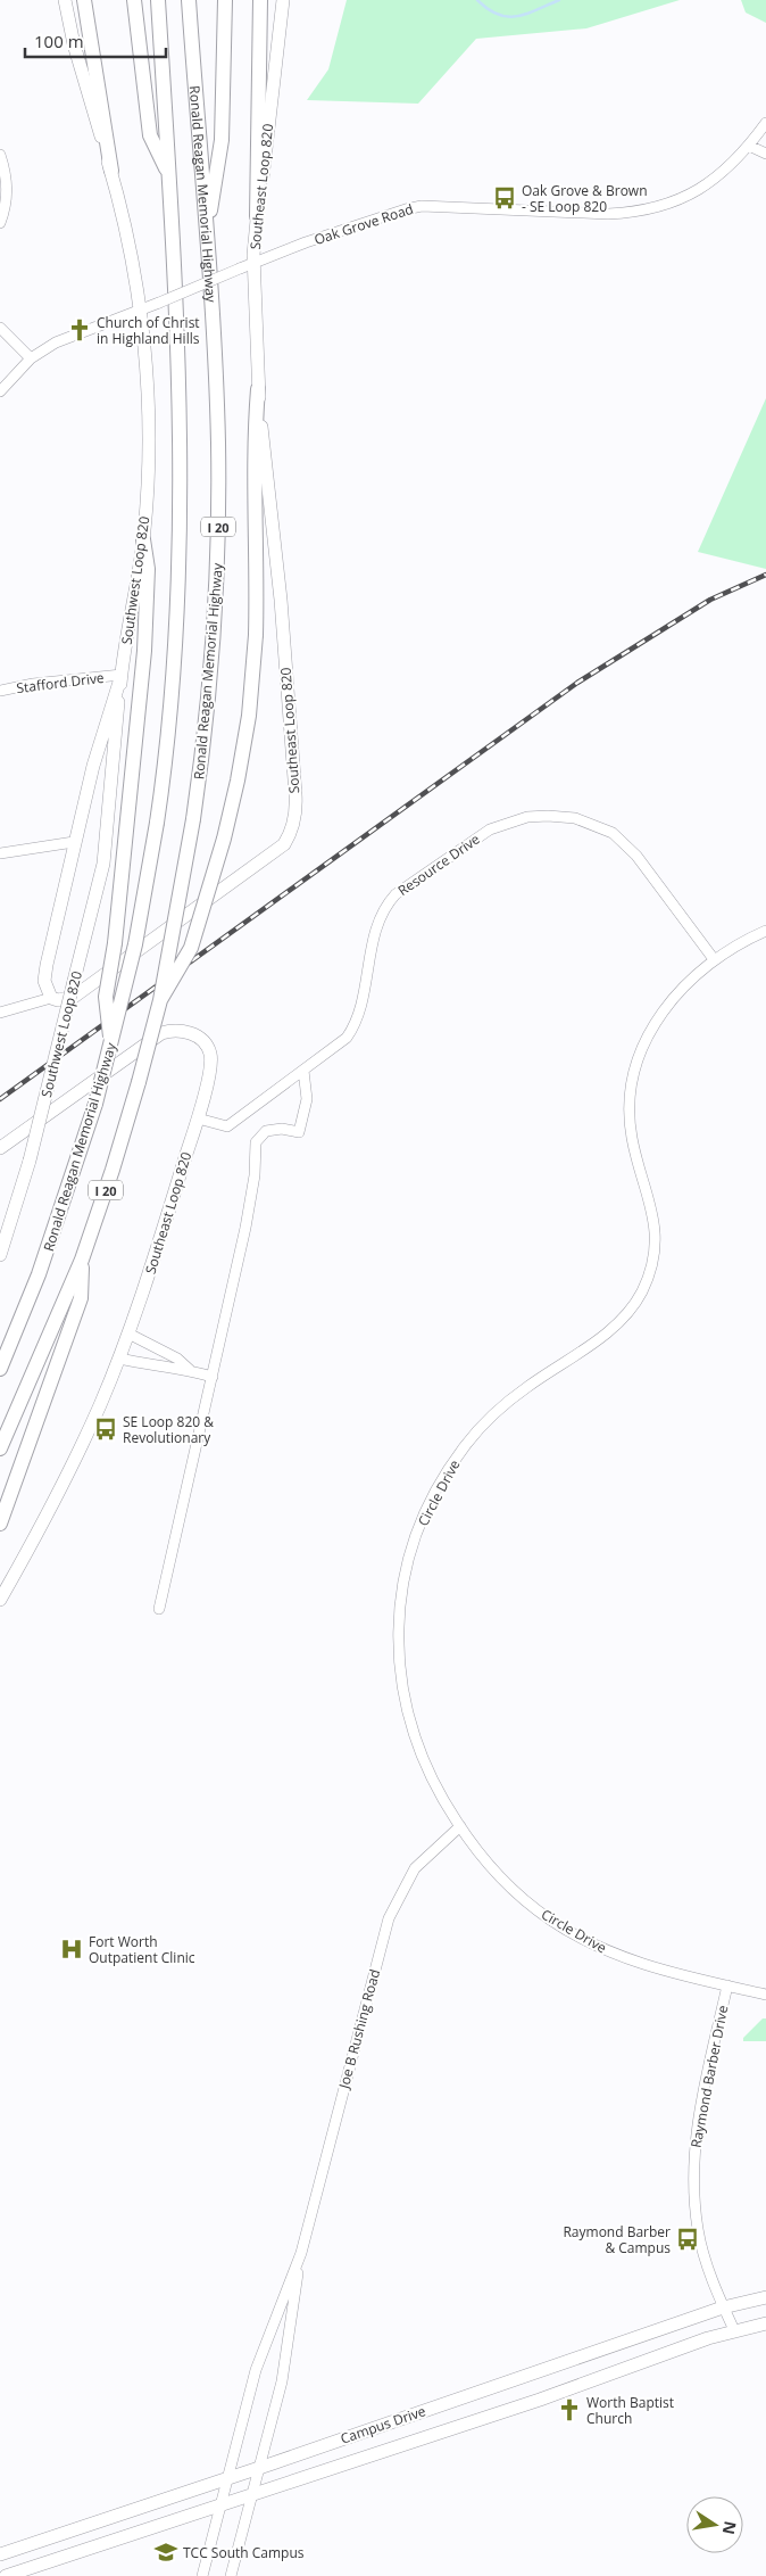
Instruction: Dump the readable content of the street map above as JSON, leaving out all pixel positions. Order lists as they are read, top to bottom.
{
  "streets": {
    "highway": ["Ronald Reagan Memorial Highway", "I 20"],
    "main road": ["Southeast Loop 820", "Southwest Loop 820", "Campus Drive"],
    "street": [
      "Oak Grove Road",
      "Stafford Drive",
      "Resource Drive",
      "Circle Drive",
      "Joe B Rushing Road",
      "Raymond Barber Drive"
    ]
  },
  "crossings": [
    ["Southeast Loop 820", "Oak Grove Road"],
    ["Southeast Loop 820", "Resource Drive"],
    ["Oak Grove Road", "Southwest Loop 820"],
    ["Southwest Loop 820", "Stafford Drive"],
    ["Resource Drive", "Circle Drive"],
    ["Circle Drive", "Joe B Rushing Road"],
    ["Circle Drive", "Raymond Barber Drive"],
    ["Joe B Rushing Road", "Campus Drive"],
    ["Raymond Barber Drive", "Campus Drive"]
  ],
  "places": {
    "bus stop": ["Oak Grove & Brown - SE Loop 820", "SE Loop 820 & Revolutionary", "Raymond Barber & Campus"],
    "church": ["Church of Christ in Highland Hills", "Worth Baptist Church"],
    "hospital": ["Fort Worth Outpatient Clinic"],
    "school or university": ["TCC South Campus"]
  },
  "scale_bar": "100 m",
  "north": "right"
}
